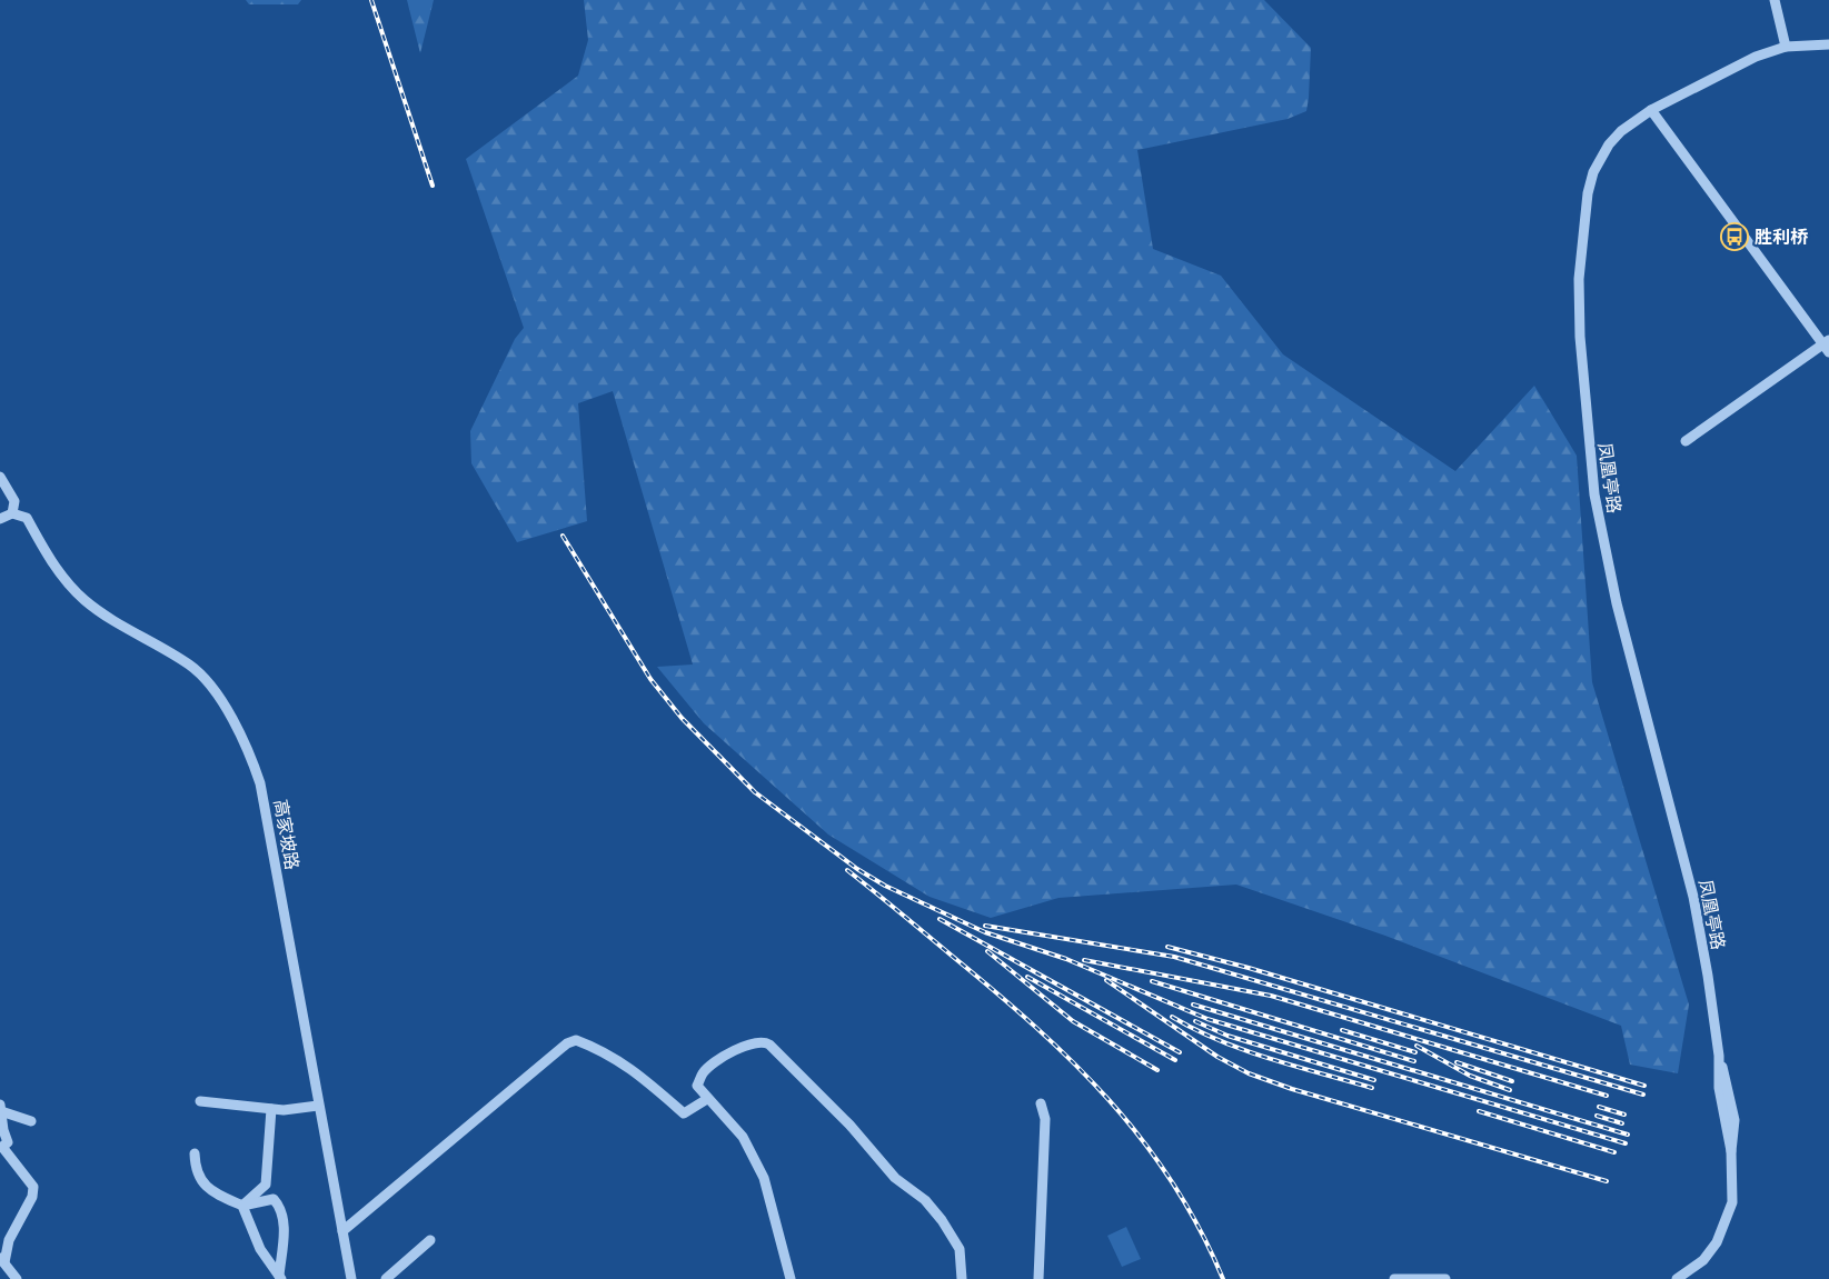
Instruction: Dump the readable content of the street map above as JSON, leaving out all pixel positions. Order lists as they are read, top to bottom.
{
  "streets": {
    "street": ["凤凰亭路", "高家坡路"]
  },
  "places": {
    "bus stop": ["胜利桥"]
  }
}
